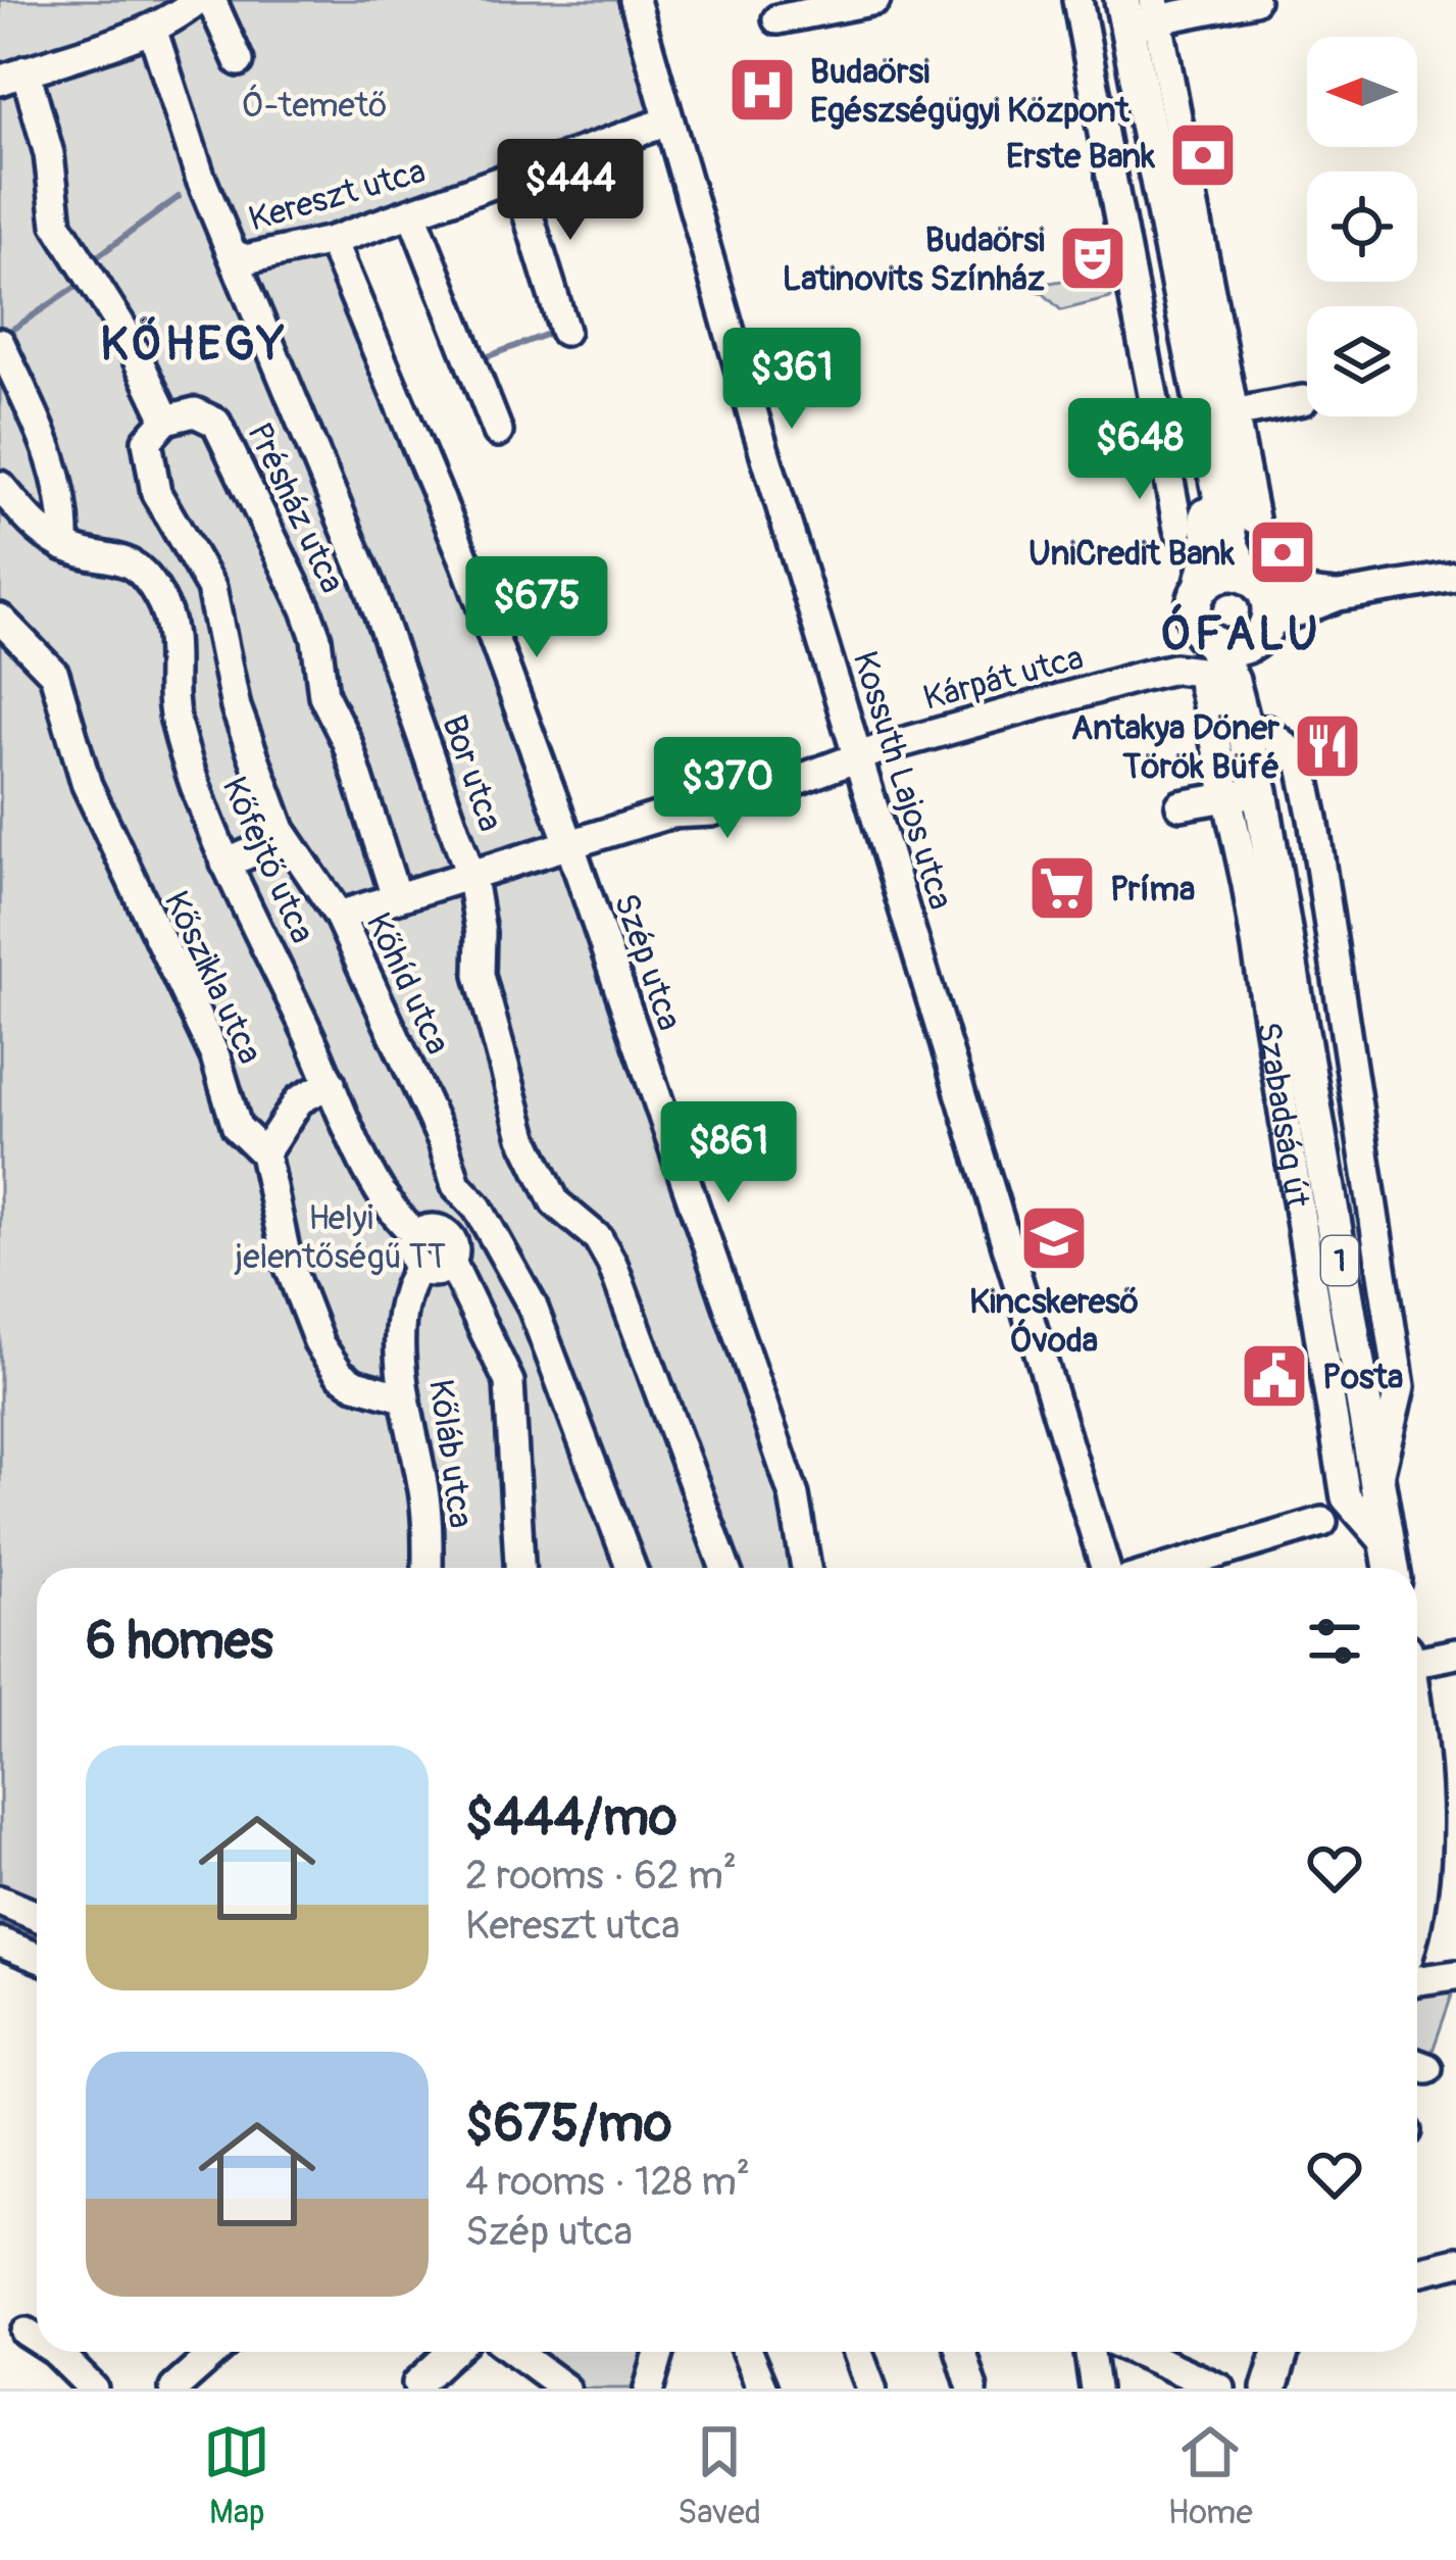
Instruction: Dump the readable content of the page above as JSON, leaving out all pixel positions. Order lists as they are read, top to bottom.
{
  "streets": {
    "main road": ["Szabadság út", "1"],
    "street": [
      "Kereszt utca",
      "Présház utca",
      "Kárpát utca",
      "Bor utca",
      "Kossuth Lajos utca",
      "Kőfejtő utca",
      "Szép utca",
      "Kőszikla utca",
      "Kőhíd utca",
      "Kőláb utca"
    ]
  },
  "crossings": [
    ["Kereszt utca", "Bor utca"],
    ["Kereszt utca", "Kossuth Lajos utca"],
    ["Kereszt utca", "Szép utca"],
    ["Présház utca", "Kárpát utca"],
    ["Présház utca", "Kőhíd utca"],
    ["Kárpát utca", "Bor utca"],
    ["Kárpát utca", "Kossuth Lajos utca"],
    ["Kárpát utca", "Szép utca"],
    ["Kárpát utca", "Kőhíd utca"],
    ["Kárpát utca", "Szabadság út"],
    ["Kárpát utca", "1"],
    ["Kőfejtő utca", "Kőláb utca"],
    ["Kőszikla utca", "Kőláb utca"],
    ["Kőhíd utca", "Kőláb utca"],
    ["Szabadság út", "1"]
  ],
  "districts": ["KŐHEGY", "ÓFALU"],
  "parks": ["Ó-temető", "Helyi jelentőségű TT"],
  "places": {
    "hospital": ["Budaörsi Egészségügyi Központ"],
    "bank": ["Erste Bank", "UniCredit Bank"],
    "theatre": ["Budaörsi Latinovits Színház"],
    "restaurant": ["Antakya Döner Török Büfé"],
    "supermarket": ["Príma"],
    "school or university": ["Kincskereső Óvoda"],
    "public building": ["Posta"]
  },
  "north": "left",
  "page": {
    "price": [
      "$444",
      "$361",
      "$648",
      "$675",
      "$370",
      "$861"
    ],
    "heading": "6 homes",
    "list": [
      {
        "name": "$444/mo",
        "note": "2 rooms · 62 m² · Kereszt utca"
      },
      {
        "name": "$675/mo",
        "note": "4 rooms · 128 m² · Szép utca"
      }
    ],
    "tabs": ["Map", "Saved", "Home"]
  }
}
